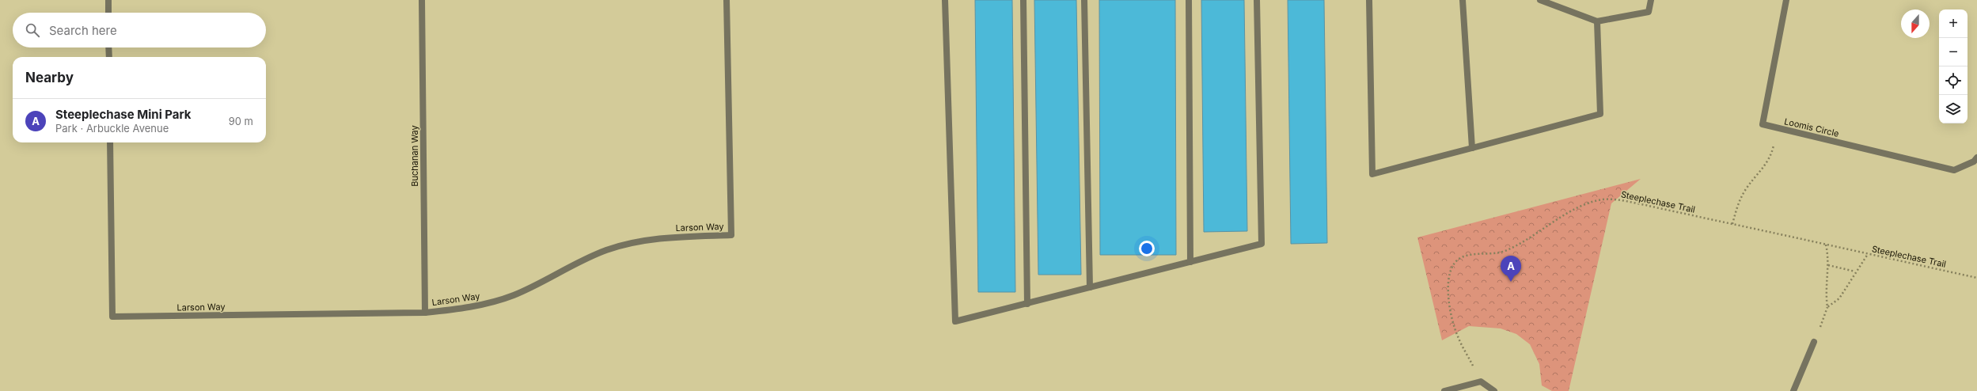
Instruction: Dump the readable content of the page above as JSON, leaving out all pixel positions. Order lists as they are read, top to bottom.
{
  "streets": {
    "street": ["Loomis Circle", "Buchanan Way", "Larson Way"],
    "path": ["Steeplechase Trail"]
  },
  "crossings": [
    ["Buchanan Way", "Larson Way"]
  ],
  "north": "bottom",
  "page": {
    "map_buttons": ["+", "−"],
    "search": "Search here",
    "heading": "Nearby",
    "list": [
      {
        "mark": "A",
        "name": "Steeplechase Mini Park",
        "note": "Park · Arbuckle Avenue",
        "value": "90 m"
      }
    ],
    "pins": "A"
  }
}
